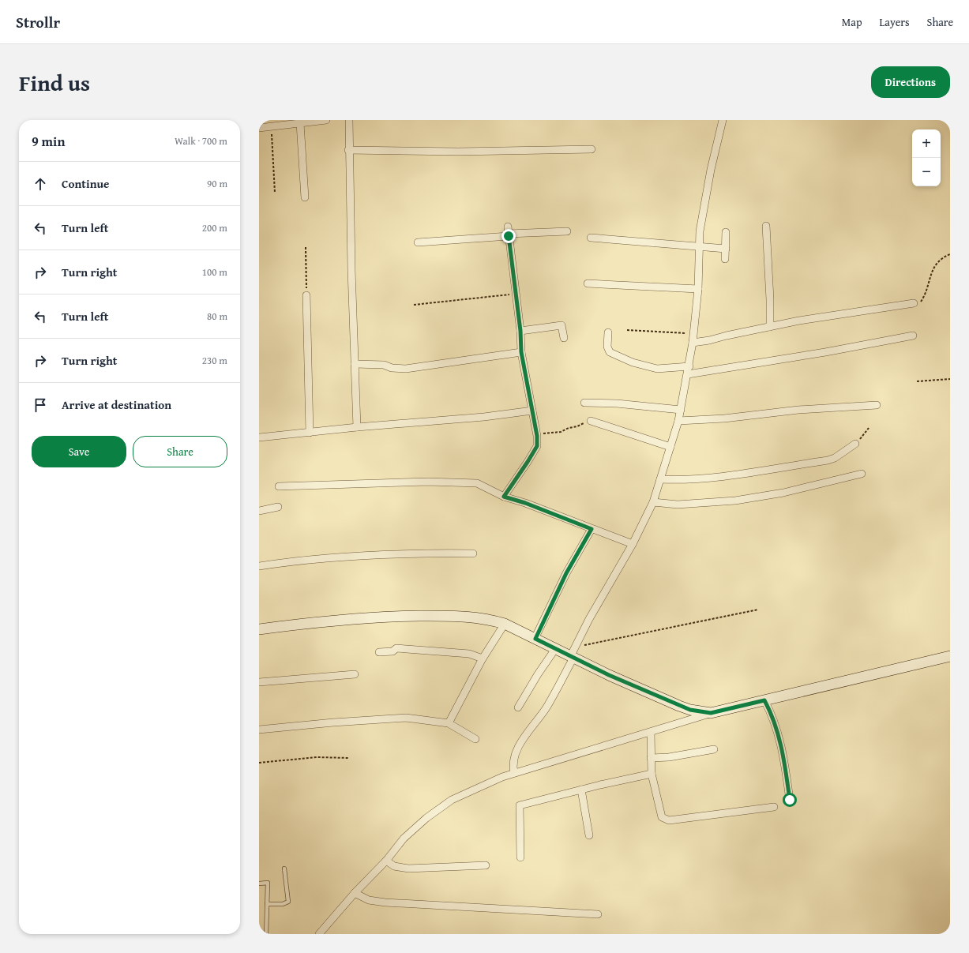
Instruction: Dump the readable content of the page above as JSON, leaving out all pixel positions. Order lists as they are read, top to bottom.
{
  "page": {
    "header": "Strollr",
    "nav": ["Map", "Layers", "Share"],
    "title": "Find us",
    "buttons": [
      "Directions",
      ["Save", "Share"]
    ],
    "heading": ["9 min", "Walk · 700 m"],
    "map_buttons": ["+", "−"],
    "list": [
      ["Continue", "90 m"],
      ["Turn left", "200 m"],
      ["Turn right", "100 m"],
      ["Turn left", "80 m"],
      ["Turn right", "230 m"],
      "Arrive at destination"
    ]
  }
}
